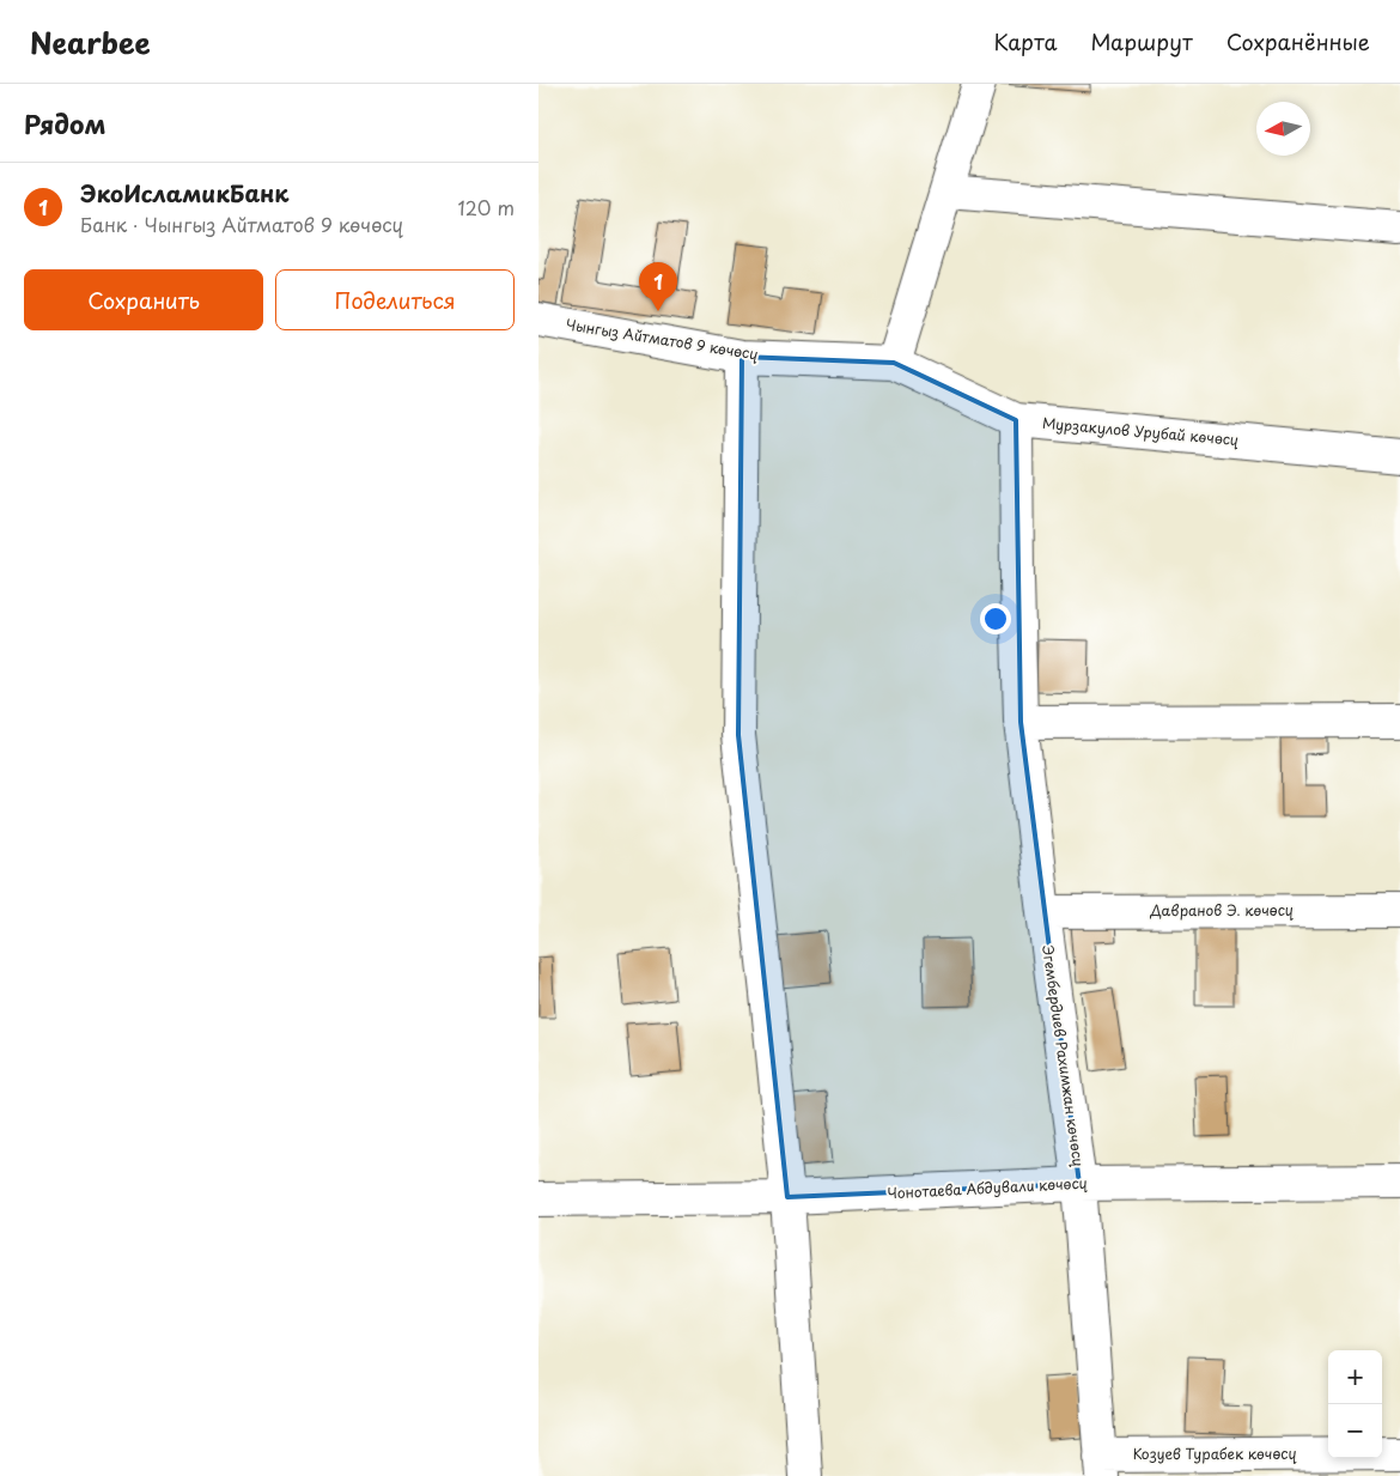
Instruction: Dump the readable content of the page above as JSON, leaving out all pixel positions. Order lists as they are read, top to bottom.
{
  "streets": {
    "street": [
      "Чынгыз Айтматов 9 көчөсү",
      "Мурзакулов Урубай көчөсү",
      "Давранов Э. көчөсү",
      "Эгембердиев Рахимжан көчөсү",
      "Чонотаева Абдували көчөсү",
      "Козуев Турабек көчөсү"
    ]
  },
  "crossings": [
    ["Чынгыз Айтматов 9 көчөсү", "Мурзакулов Урубай көчөсү"],
    ["Мурзакулов Урубай көчөсү", "Эгембердиев Рахимжан көчөсү"],
    ["Давранов Э. көчөсү", "Эгембердиев Рахимжан көчөсү"],
    ["Эгембердиев Рахимжан көчөсү", "Чонотаева Абдували көчөсү"],
    ["Эгембердиев Рахимжан көчөсү", "Козуев Турабек көчөсү"]
  ],
  "north": "left",
  "page": {
    "header": "Nearbee",
    "nav": ["Карта", "Маршрут", "Сохранённые"],
    "heading": "Рядом",
    "list": [
      {
        "mark": "1",
        "name": "ЭкоИсламикБанк",
        "note": "Банк · Чынгыз Айтматов 9 көчөсү",
        "value": "120 m"
      }
    ],
    "buttons": ["Сохранить", "Поделиться"],
    "pins": "1",
    "map_buttons": ["+", "−"]
  }
}
